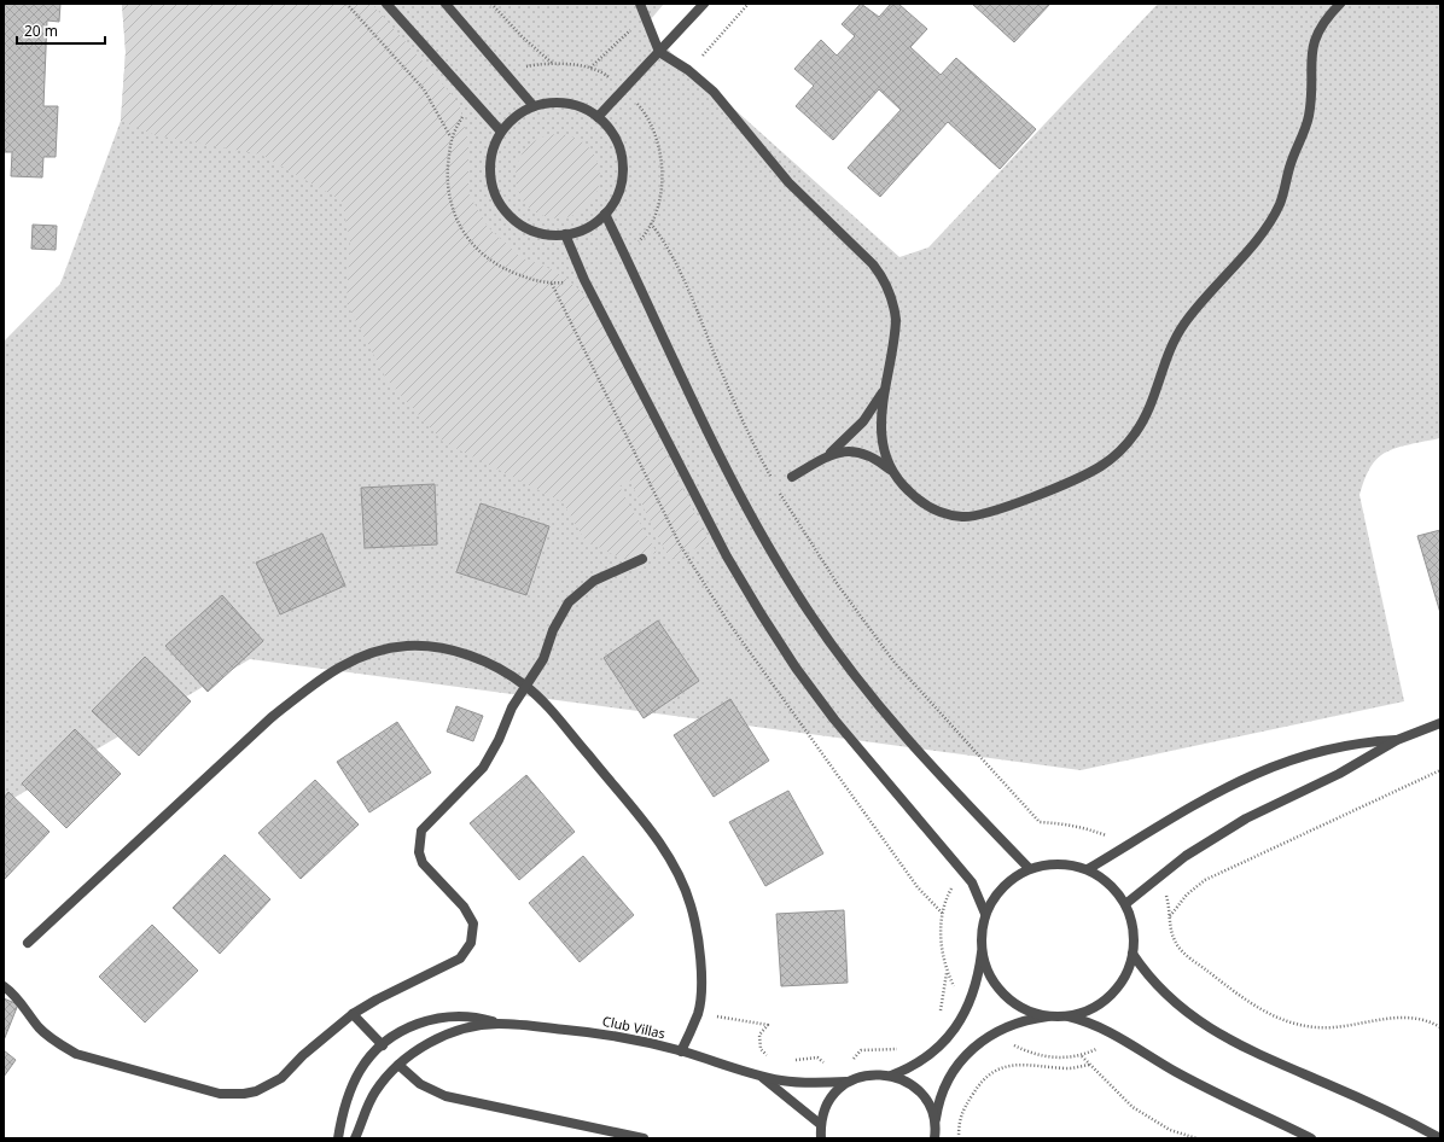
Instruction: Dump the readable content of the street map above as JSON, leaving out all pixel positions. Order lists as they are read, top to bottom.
{
  "streets": {
    "street": ["Club Villas"]
  },
  "scale_bar": "20 m"
}
